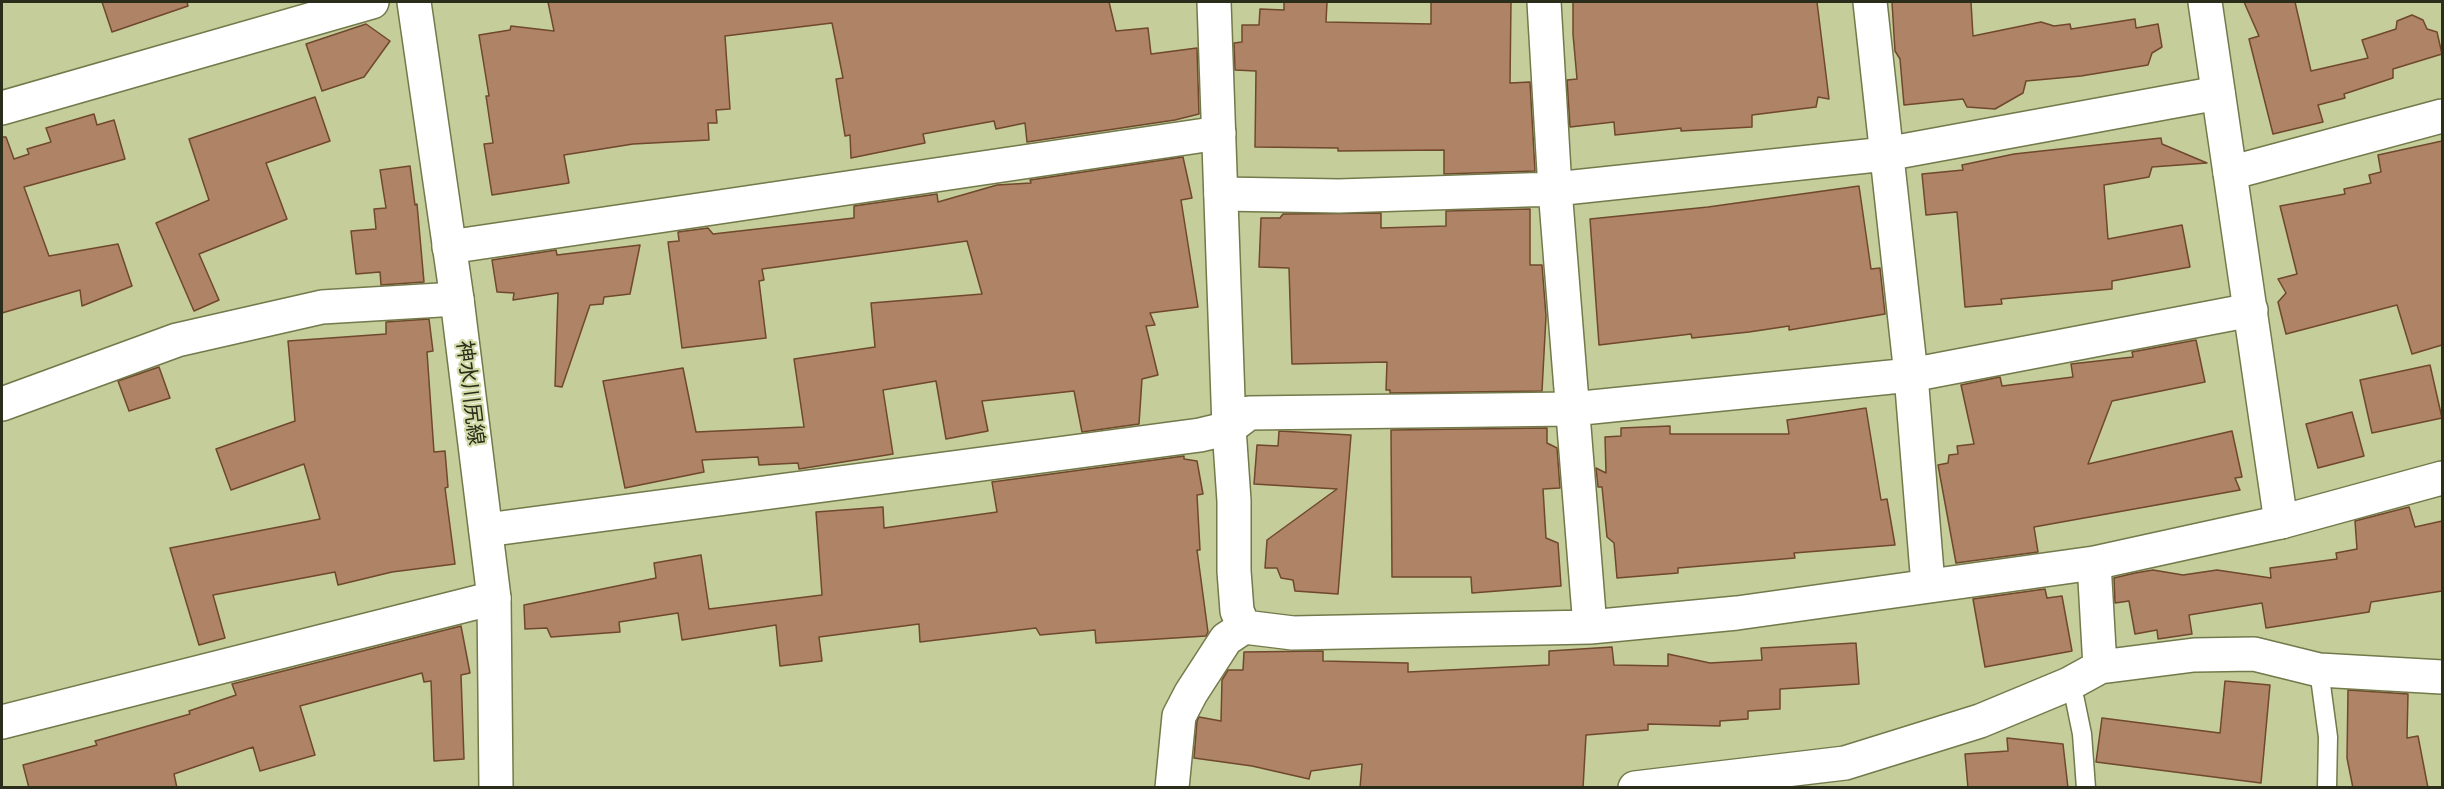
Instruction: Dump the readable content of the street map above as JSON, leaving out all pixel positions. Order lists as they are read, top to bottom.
{
  "streets": {
    "street": ["神水川尻線"]
  }
}
